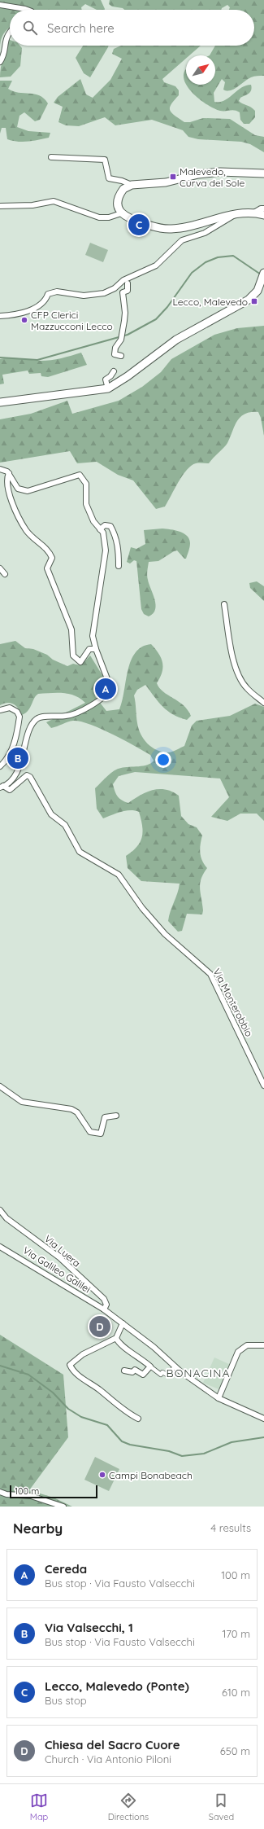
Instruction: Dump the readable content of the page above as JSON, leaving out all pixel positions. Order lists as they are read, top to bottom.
{
  "streets": {
    "street": ["Via Monterobbio", "Via Luera", "Via Galileo Galilei"]
  },
  "crossings": [
    ["Via Luera", "Via Galileo Galilei"]
  ],
  "districts": ["BONACINA"],
  "places": {
    "transit": ["Malevedo, Curva del Sole", "Lecco, Malevedo"],
    "other": ["CFP Clerici Mazzucconi Lecco", "Campi Bonabeach"]
  },
  "scale_bar": "100 m",
  "north": "top right",
  "page": {
    "search": "Search here",
    "pins": [
      "C",
      "A",
      "B",
      "D"
    ],
    "scale": "100 m",
    "heading": ["Nearby", "4 results"],
    "list": [
      {
        "mark": "A",
        "name": "Cereda",
        "note": "Bus stop · Via Fausto Valsecchi",
        "value": "100 m"
      },
      {
        "mark": "B",
        "name": "Via Valsecchi, 1",
        "note": "Bus stop · Via Fausto Valsecchi",
        "value": "170 m"
      },
      {
        "mark": "C",
        "name": "Lecco, Malevedo (Ponte)",
        "note": "Bus stop",
        "value": "610 m"
      },
      {
        "mark": "D",
        "name": "Chiesa del Sacro Cuore",
        "note": "Church · Via Antonio Piloni",
        "value": "650 m"
      }
    ],
    "nav": ["Map", "Directions", "Saved"]
  }
}
